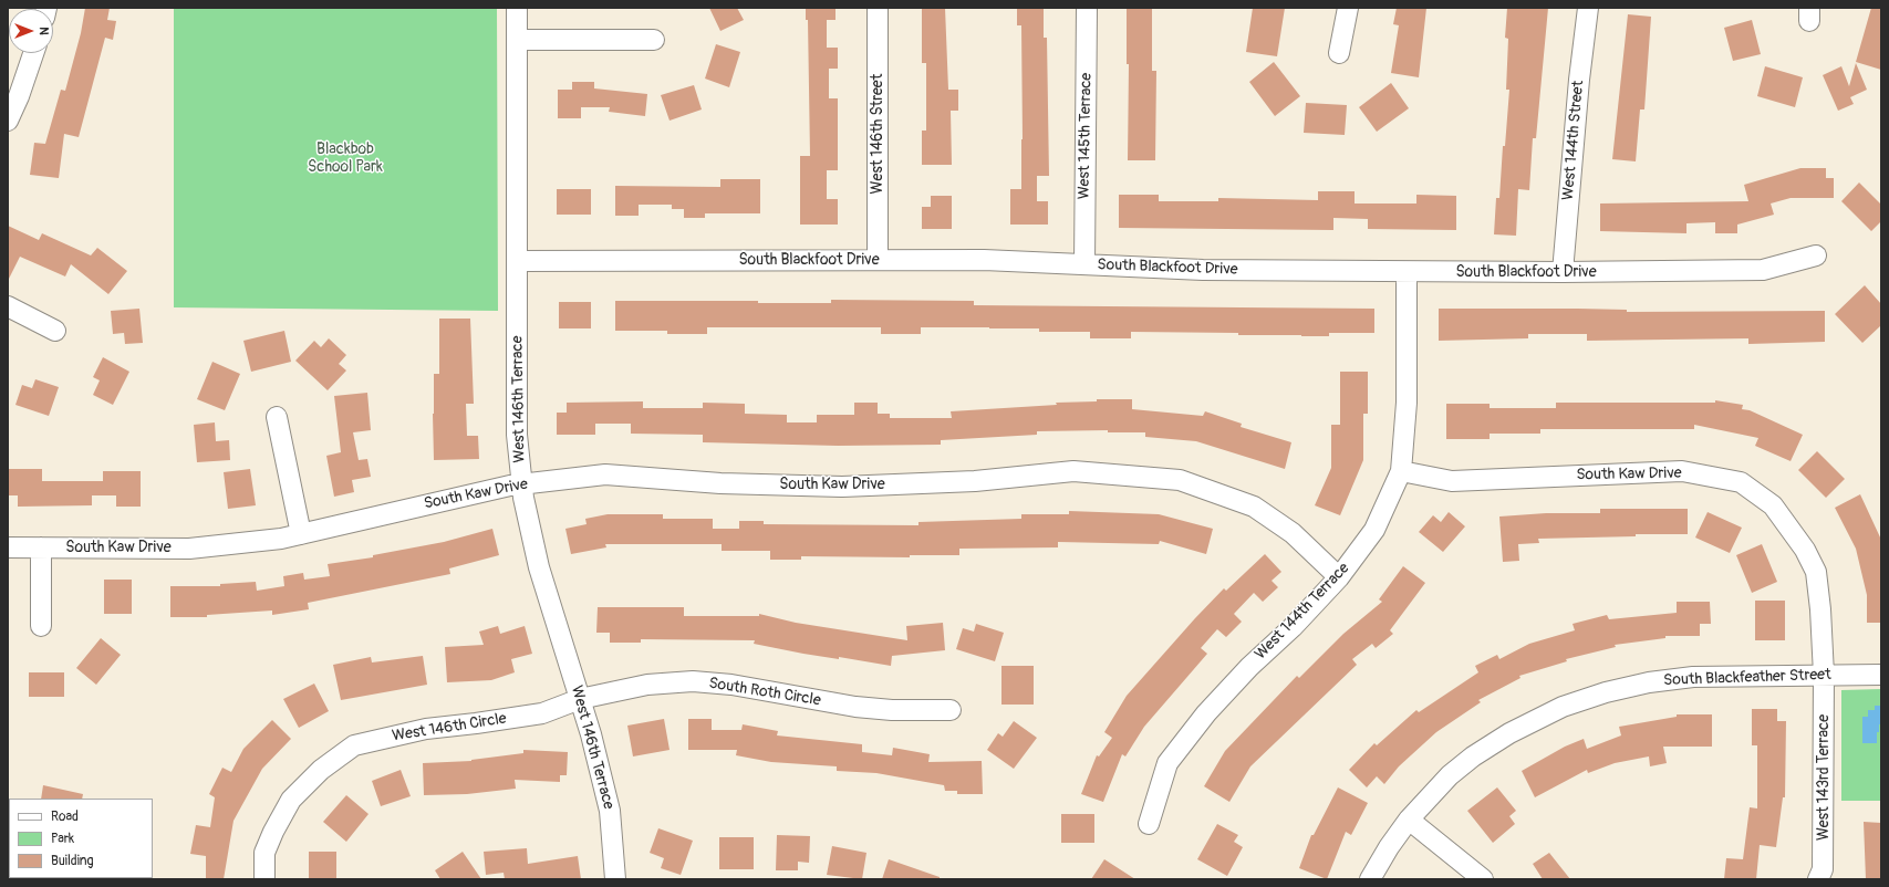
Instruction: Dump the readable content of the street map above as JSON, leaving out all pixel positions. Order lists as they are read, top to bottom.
{
  "streets": {
    "street": [
      "West 146th Street",
      "West 145th Terrace",
      "West 144th Street",
      "South Blackfoot Drive",
      "West 146th Terrace",
      "South Kaw Drive",
      "West 144th Terrace",
      "South Blackfeather Street",
      "South Roth Circle",
      "West 146th Circle",
      "West 143rd Terrace"
    ]
  },
  "crossings": [
    ["West 146th Street", "South Blackfoot Drive"],
    ["West 145th Terrace", "South Blackfoot Drive"],
    ["West 144th Street", "South Blackfoot Drive"],
    ["South Blackfoot Drive", "West 146th Terrace"],
    ["South Blackfoot Drive", "West 144th Terrace"],
    ["West 146th Terrace", "South Kaw Drive"],
    ["West 146th Terrace", "South Roth Circle"],
    ["West 146th Terrace", "West 146th Circle"],
    ["South Kaw Drive", "West 144th Terrace"],
    ["South Kaw Drive", "South Blackfeather Street"],
    ["South Kaw Drive", "West 143rd Terrace"],
    ["South Blackfeather Street", "West 143rd Terrace"],
    ["South Roth Circle", "West 146th Circle"]
  ],
  "parks": ["Blackbob School Park"],
  "legend": ["Road", "Park", "Building"],
  "north": "right"
}
